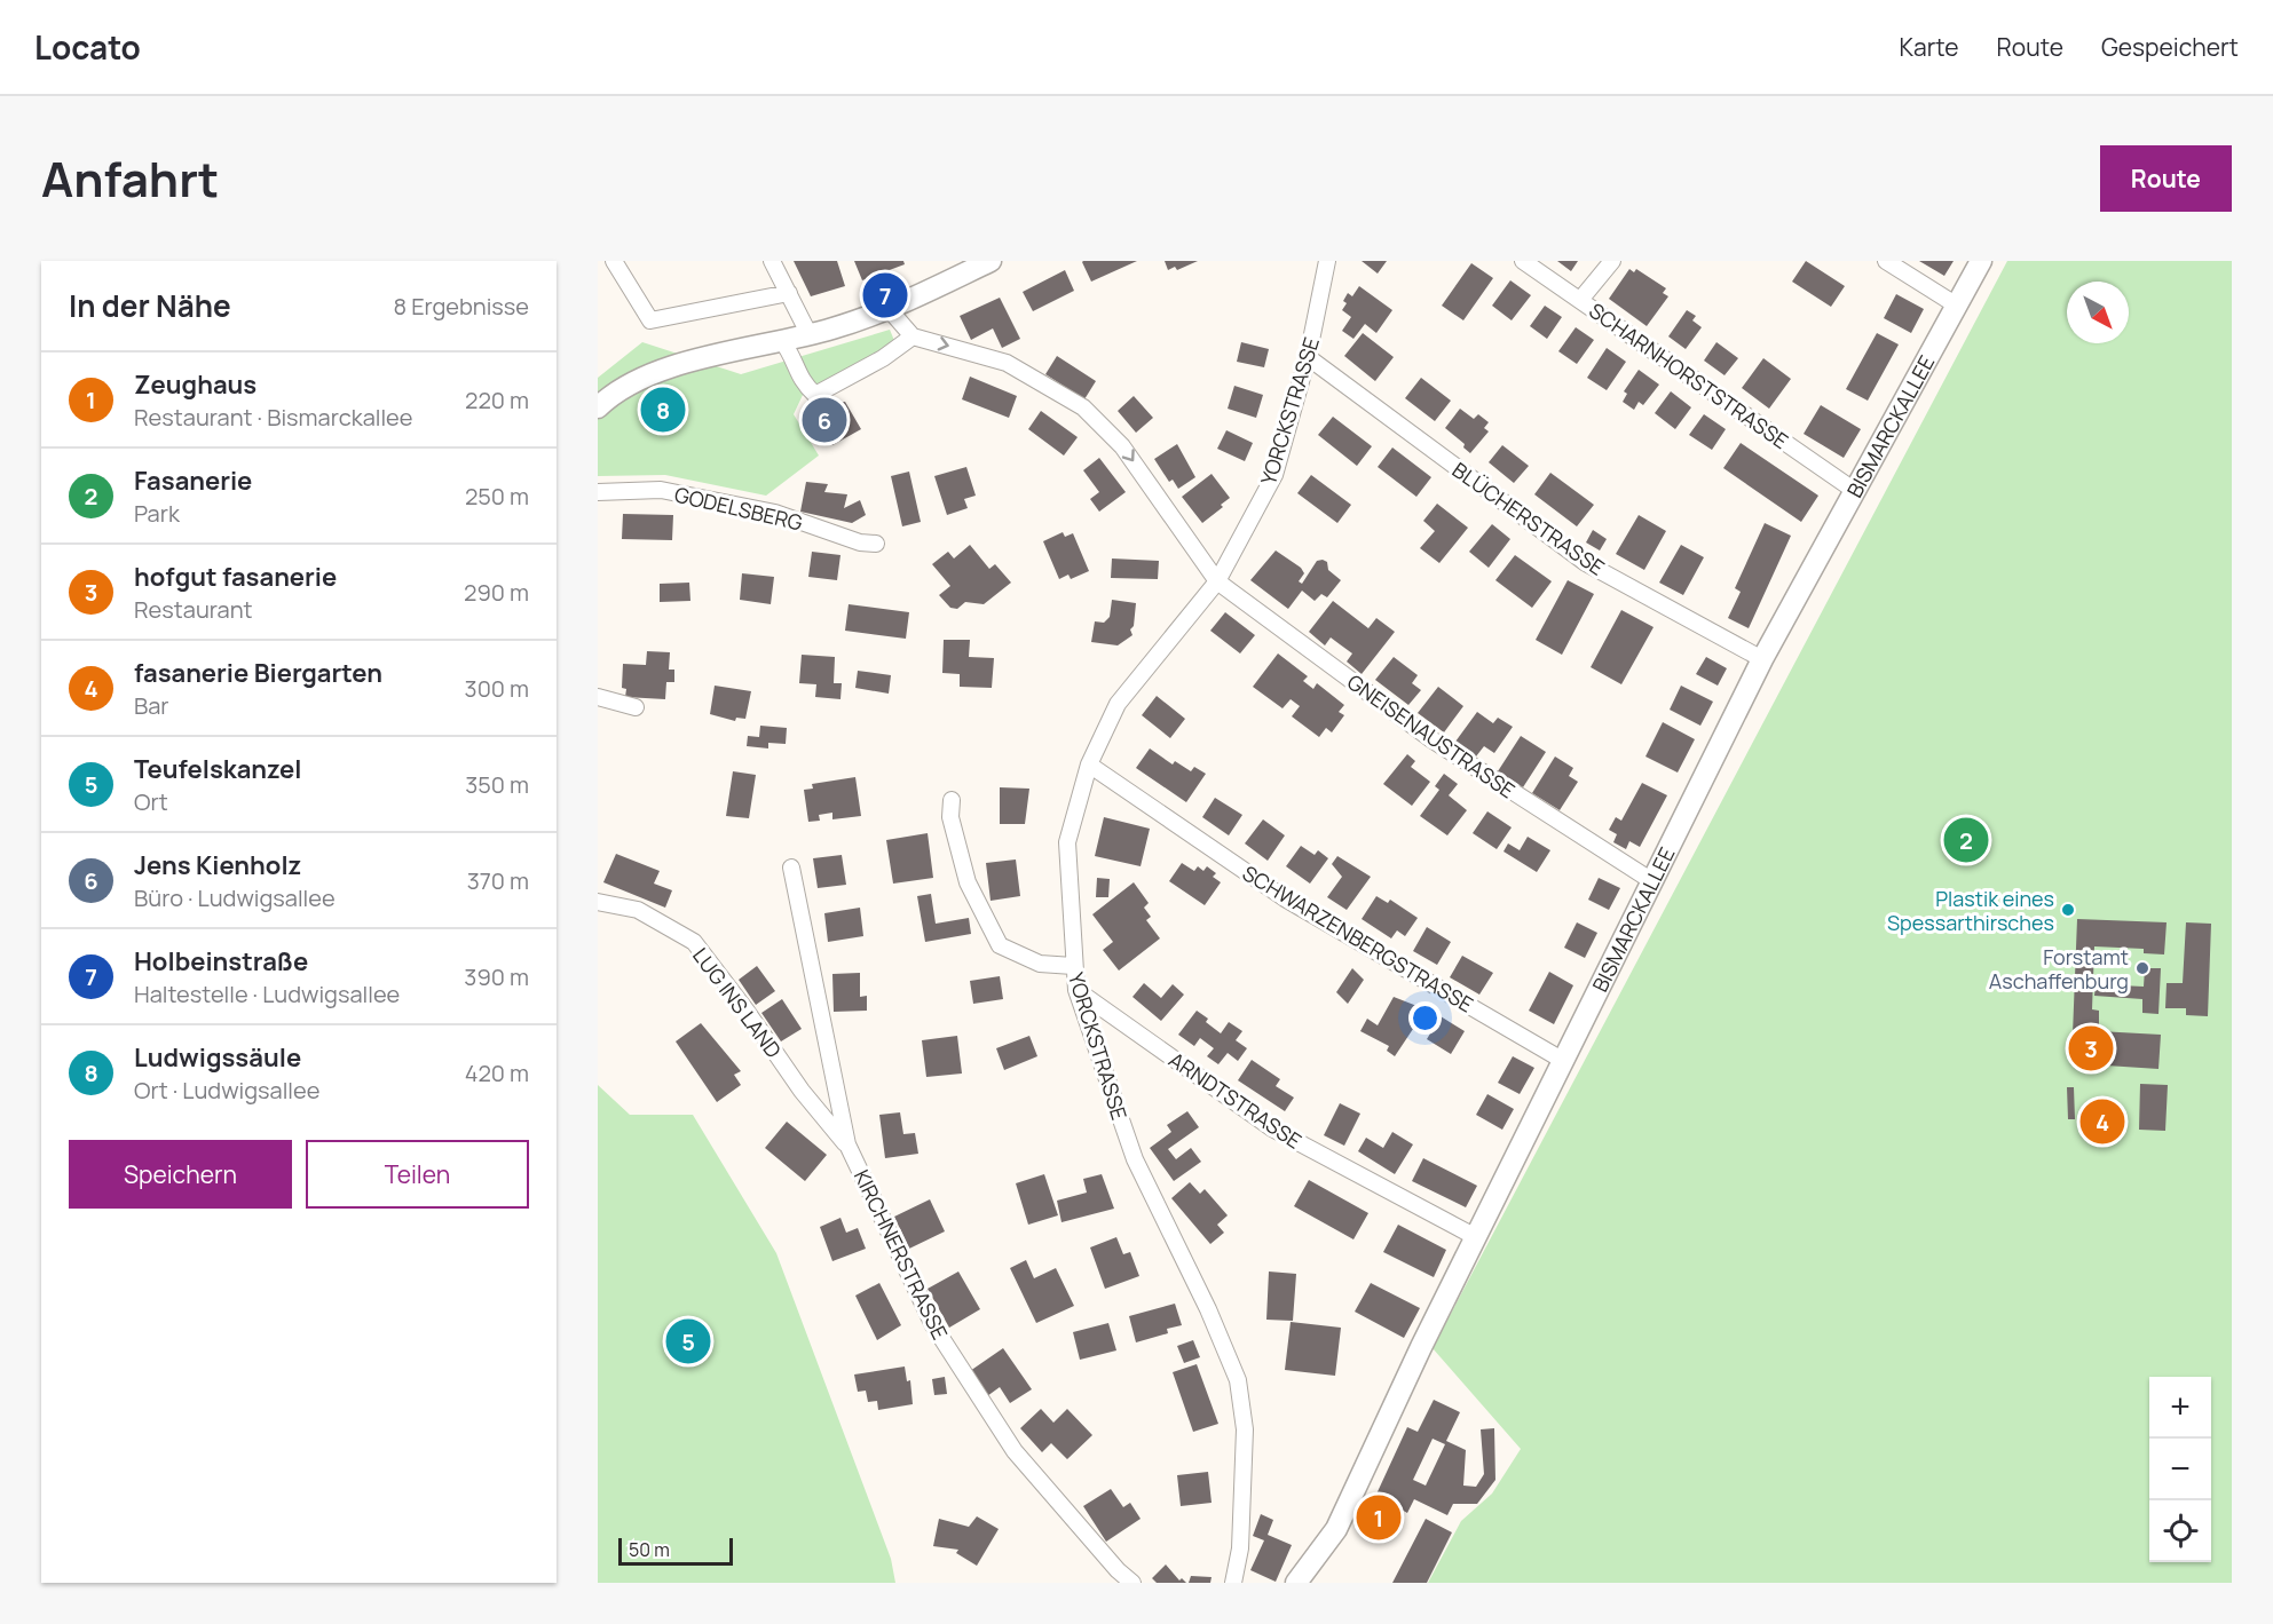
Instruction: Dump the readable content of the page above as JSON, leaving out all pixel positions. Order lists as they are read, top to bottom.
{
  "streets": {
    "street": [
      "SCHARNHORSTSTRASSE",
      "YORCKSTRASSE",
      "BISMARCKALLEE",
      "GODELSBERG",
      "BLÜCHERSTRASSE",
      "GNEISENAUSTRASSE",
      "SCHWARZENBERGSTRASSE",
      "LUG INS LAND",
      "ARNDTSTRASSE",
      "KIRCHNERSTRASSE"
    ]
  },
  "crossings": [
    ["SCHARNHORSTSTRASSE", "BISMARCKALLEE"],
    ["YORCKSTRASSE", "BLÜCHERSTRASSE"],
    ["YORCKSTRASSE", "GNEISENAUSTRASSE"],
    ["YORCKSTRASSE", "SCHWARZENBERGSTRASSE"],
    ["YORCKSTRASSE", "ARNDTSTRASSE"],
    ["BISMARCKALLEE", "BLÜCHERSTRASSE"],
    ["BISMARCKALLEE", "GNEISENAUSTRASSE"],
    ["BISMARCKALLEE", "SCHWARZENBERGSTRASSE"],
    ["BISMARCKALLEE", "ARNDTSTRASSE"],
    ["LUG INS LAND", "KIRCHNERSTRASSE"]
  ],
  "one_way": ["GNEISENAUSTRASSE"],
  "places": ["Plastik eines Spessarthirsches", "Forstamt Aschaffenburg"],
  "scale_bar": "50 m",
  "north": "bottom right",
  "page": {
    "header": "Locato",
    "nav": ["Karte", "Route", "Gespeichert"],
    "title": "Anfahrt",
    "buttons": [
      "Route",
      ["Speichern", "Teilen"]
    ],
    "heading": ["In der Nähe", "8 Ergebnisse"],
    "pins": [
      "7",
      "8",
      "6",
      "2",
      "3",
      "4",
      "5",
      "1"
    ],
    "list": [
      {
        "mark": "1",
        "name": "Zeughaus",
        "note": "Restaurant · Bismarckallee",
        "value": "220 m"
      },
      {
        "mark": "2",
        "name": "Fasanerie",
        "note": "Park",
        "value": "250 m"
      },
      {
        "mark": "3",
        "name": "hofgut fasanerie",
        "note": "Restaurant",
        "value": "290 m"
      },
      {
        "mark": "4",
        "name": "fasanerie Biergarten",
        "note": "Bar",
        "value": "300 m"
      },
      {
        "mark": "5",
        "name": "Teufelskanzel",
        "note": "Ort",
        "value": "350 m"
      },
      {
        "mark": "6",
        "name": "Jens Kienholz",
        "note": "Büro · Ludwigsallee",
        "value": "370 m"
      },
      {
        "mark": "7",
        "name": "Holbeinstraße",
        "note": "Haltestelle · Ludwigsallee",
        "value": "390 m"
      },
      {
        "mark": "8",
        "name": "Ludwigssäule",
        "note": "Ort · Ludwigsallee",
        "value": "420 m"
      }
    ],
    "map_buttons": ["+", "−"],
    "scale": "50 m"
  }
}
